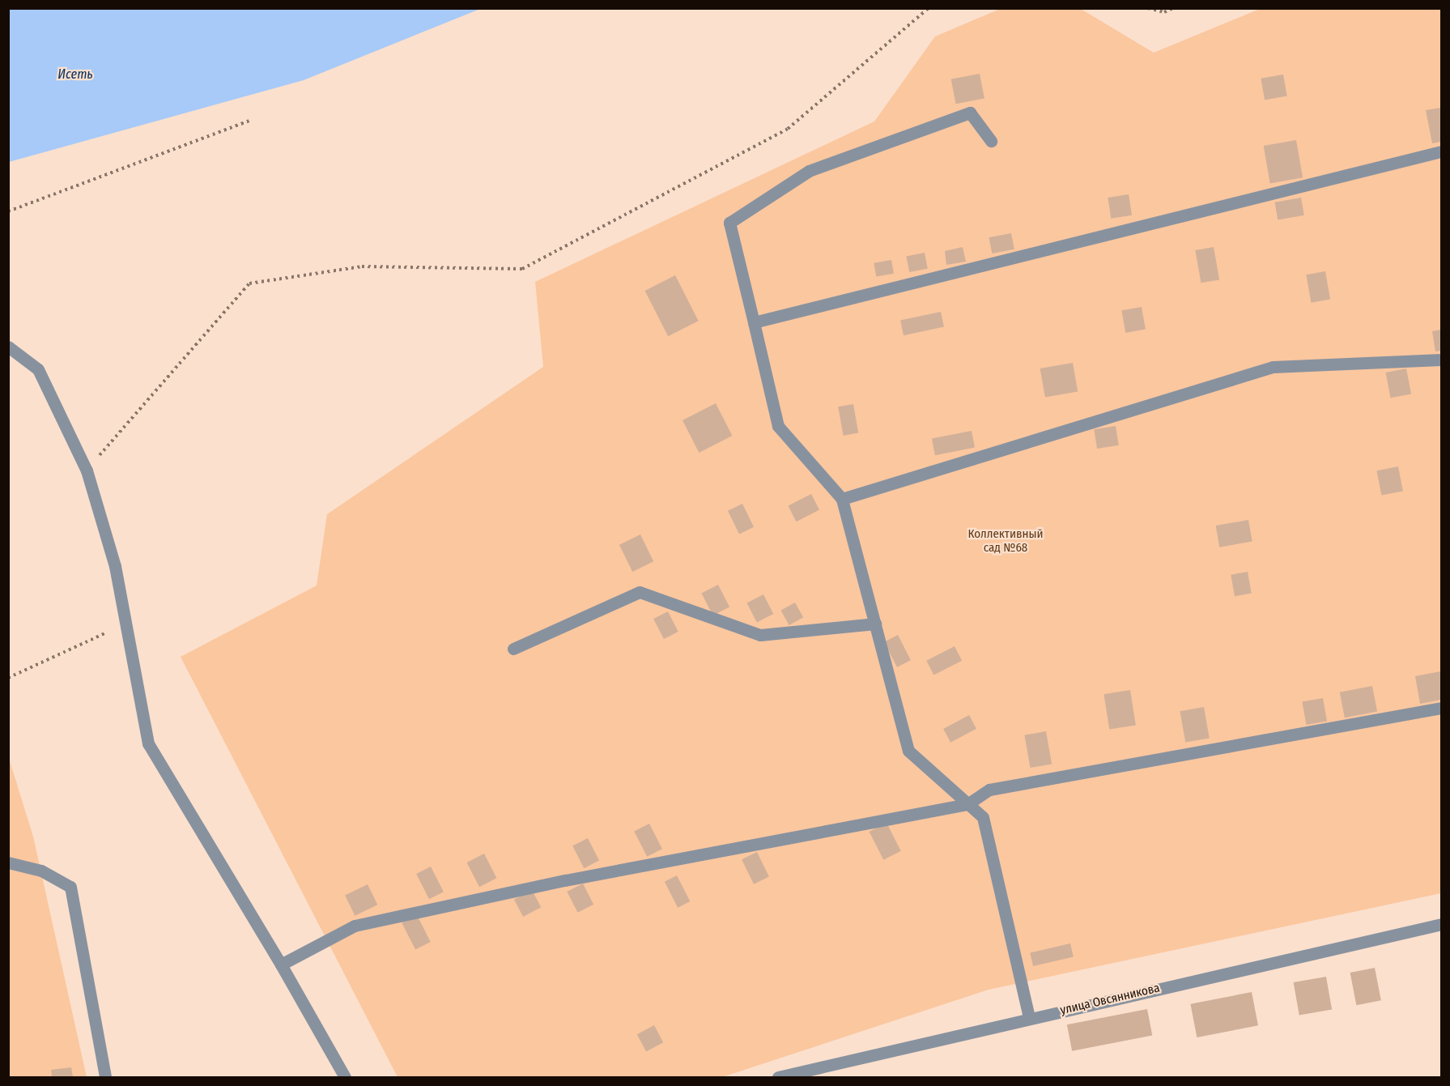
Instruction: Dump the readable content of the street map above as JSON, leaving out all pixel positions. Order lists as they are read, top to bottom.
{
  "streets": {
    "street": ["улица Овсянникова"]
  },
  "water": ["Исеть"],
  "parks": ["Коллективный сад №68"]
}
